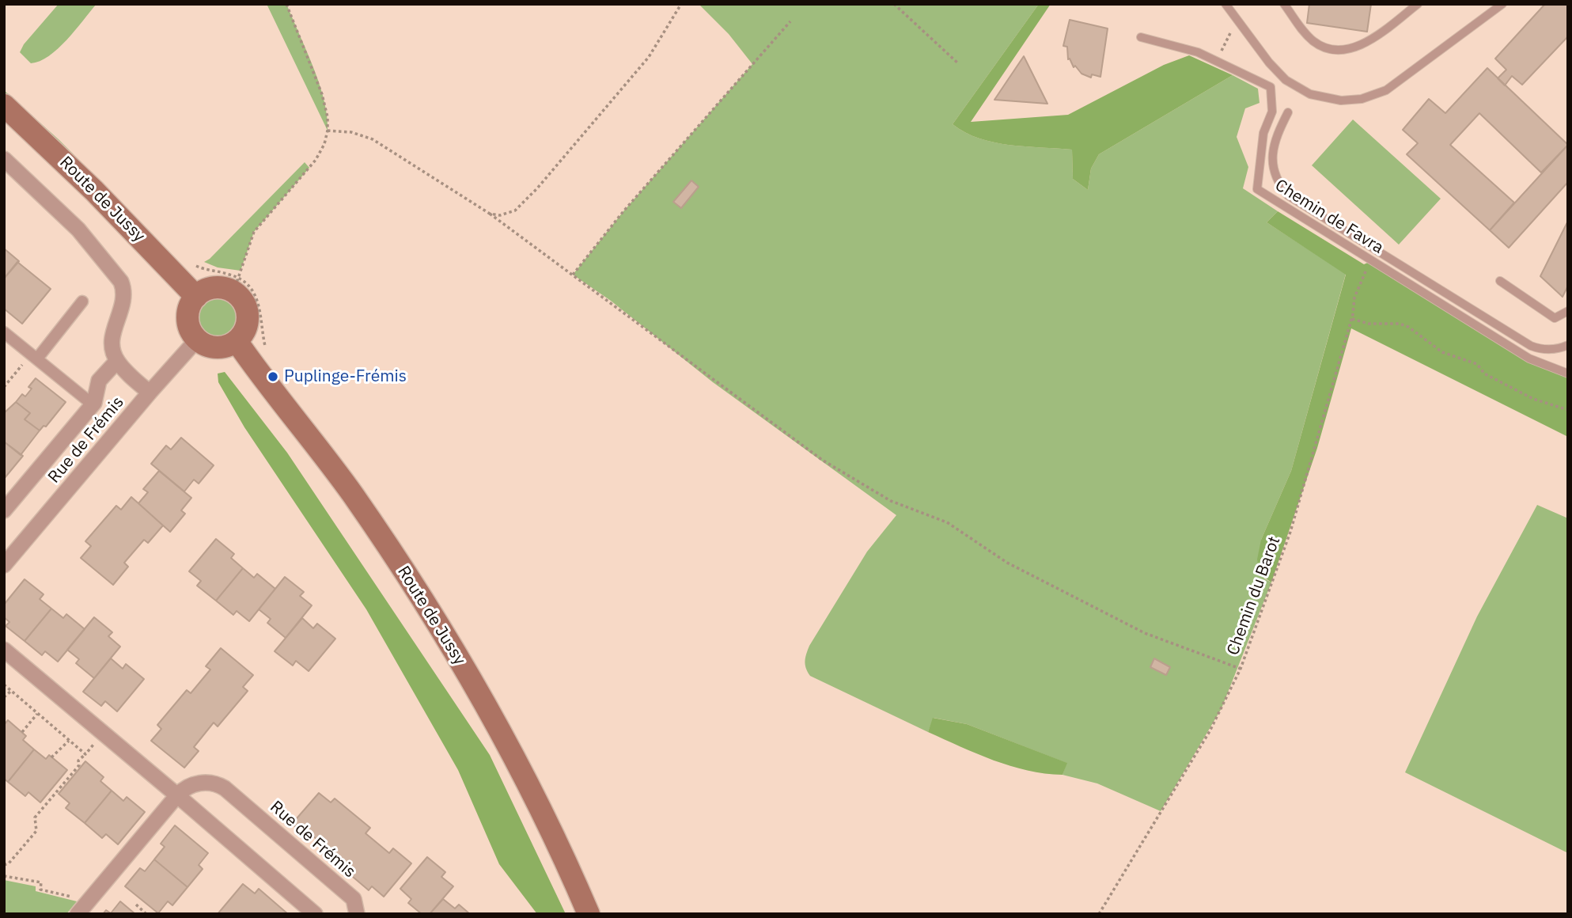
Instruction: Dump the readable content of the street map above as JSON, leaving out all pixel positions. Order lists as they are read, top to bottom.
{
  "streets": {
    "main road": ["Route de Jussy"],
    "street": ["Rue de Frémis"],
    "lane": ["Chemin de Favra"],
    "path": ["Chemin du Barot"]
  },
  "crossings": [
    ["Route de Jussy", "Rue de Frémis"],
    ["Chemin de Favra", "Chemin du Barot"]
  ],
  "places": ["Puplinge-Frémis"]
}
